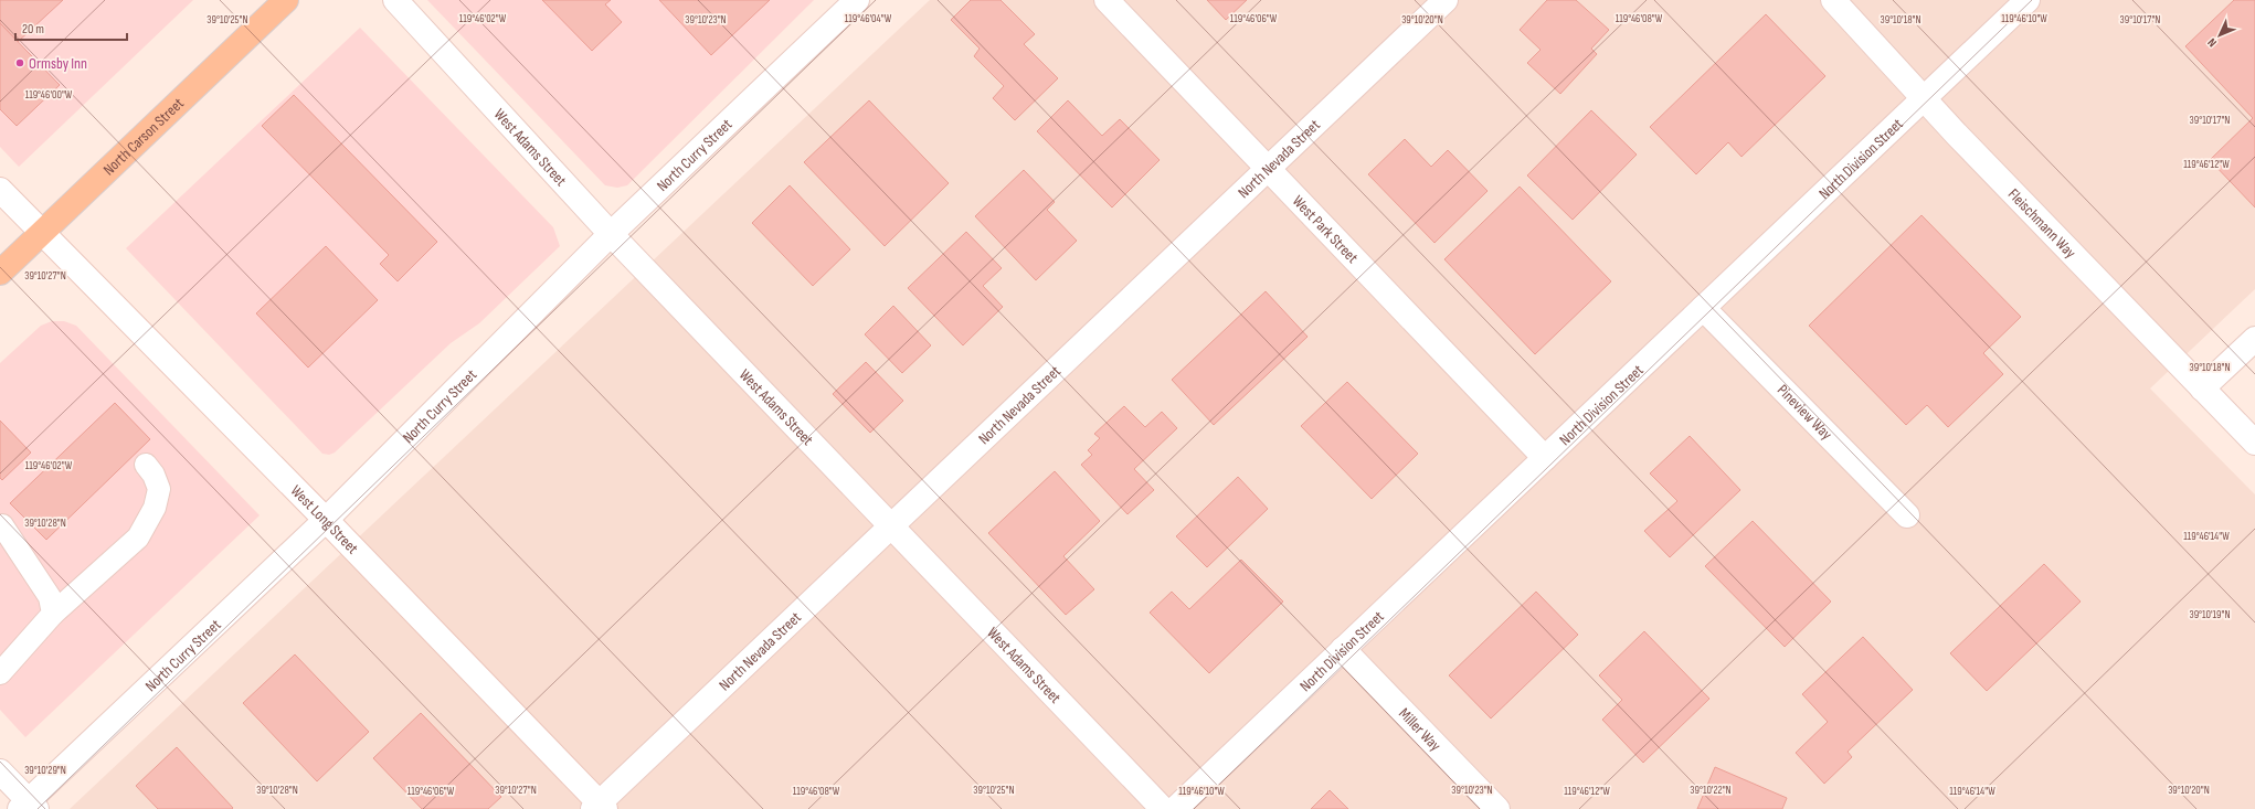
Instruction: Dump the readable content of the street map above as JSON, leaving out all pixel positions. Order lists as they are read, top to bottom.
{
  "streets": {
    "main road": ["North Carson Street"],
    "street": [
      "West Adams Street",
      "North Curry Street",
      "North Nevada Street",
      "North Division Street",
      "Fleischmann Way",
      "West Park Street",
      "Pineview Way",
      "West Long Street",
      "Miller Way"
    ]
  },
  "crossings": [
    ["North Carson Street", "West Long Street"],
    ["West Adams Street", "North Curry Street"],
    ["West Adams Street", "North Nevada Street"],
    ["North Curry Street", "West Long Street"],
    ["North Nevada Street", "West Park Street"],
    ["North Nevada Street", "West Long Street"],
    ["North Division Street", "Fleischmann Way"],
    ["North Division Street", "West Park Street"],
    ["North Division Street", "Pineview Way"],
    ["North Division Street", "Miller Way"]
  ],
  "places": ["Ormsby Inn"],
  "scale_bar": "20 m",
  "north": "bottom left",
  "coordinates": [
    "119°46'02\"W",
    "119°46'04\"W",
    "119°46'06\"W",
    "119°46'08\"W",
    "119°46'10\"W",
    "39°10'25\"N",
    "39°10'23\"N",
    "39°10'20\"N",
    "39°10'18\"N",
    "39°10'17\"N",
    "119°46'00\"W",
    "119°46'12\"W",
    "39°10'27\"N",
    "39°10'28\"N",
    "119°46'14\"W",
    "39°10'19\"N",
    "39°10'29\"N",
    "39°10'22\"N"
  ]
}
